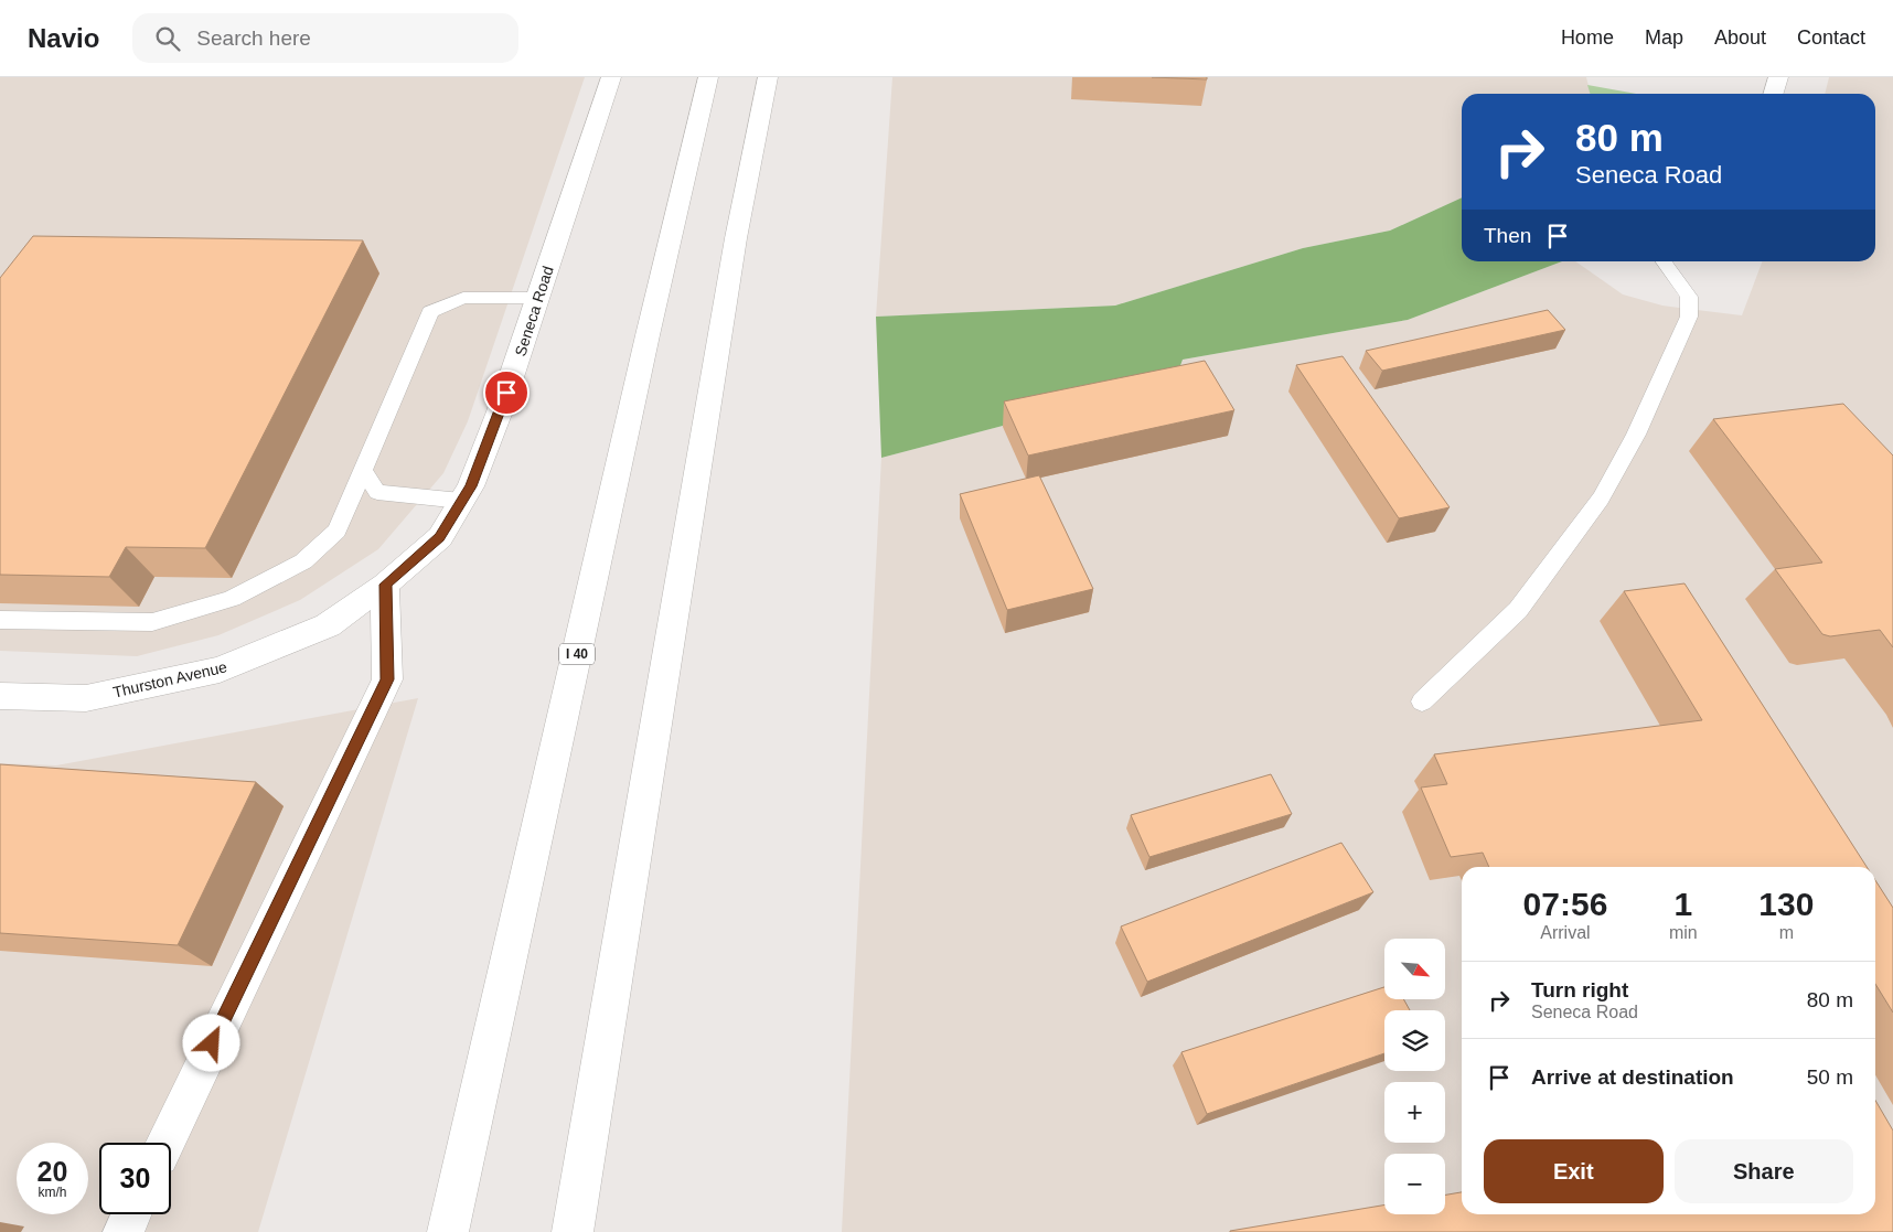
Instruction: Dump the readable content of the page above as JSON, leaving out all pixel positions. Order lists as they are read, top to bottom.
{
  "streets": {
    "main road": ["Seneca Road", "I 40", "Thurston Avenue"]
  },
  "crossings": [
    ["Seneca Road", "Thurston Avenue"]
  ],
  "north": "bottom right",
  "page": {
    "header": "Navio",
    "search": "Search here",
    "nav": [
      "Home",
      "Map",
      "About",
      "Contact"
    ],
    "turn": ["80 m", "Seneca Road"],
    "then": "Then",
    "eta": [
      "07:56",
      "Arrival",
      "1",
      "min",
      "130",
      "m"
    ],
    "map_buttons": ["+", "−"],
    "list": [
      {
        "name": "Turn right",
        "note": "Seneca Road",
        "value": "80 m"
      },
      {
        "name": "Arrive at destination",
        "value": "50 m"
      }
    ],
    "buttons": ["Exit", "Share"],
    "speed": "20 km/h",
    "limit": "30"
  }
}
